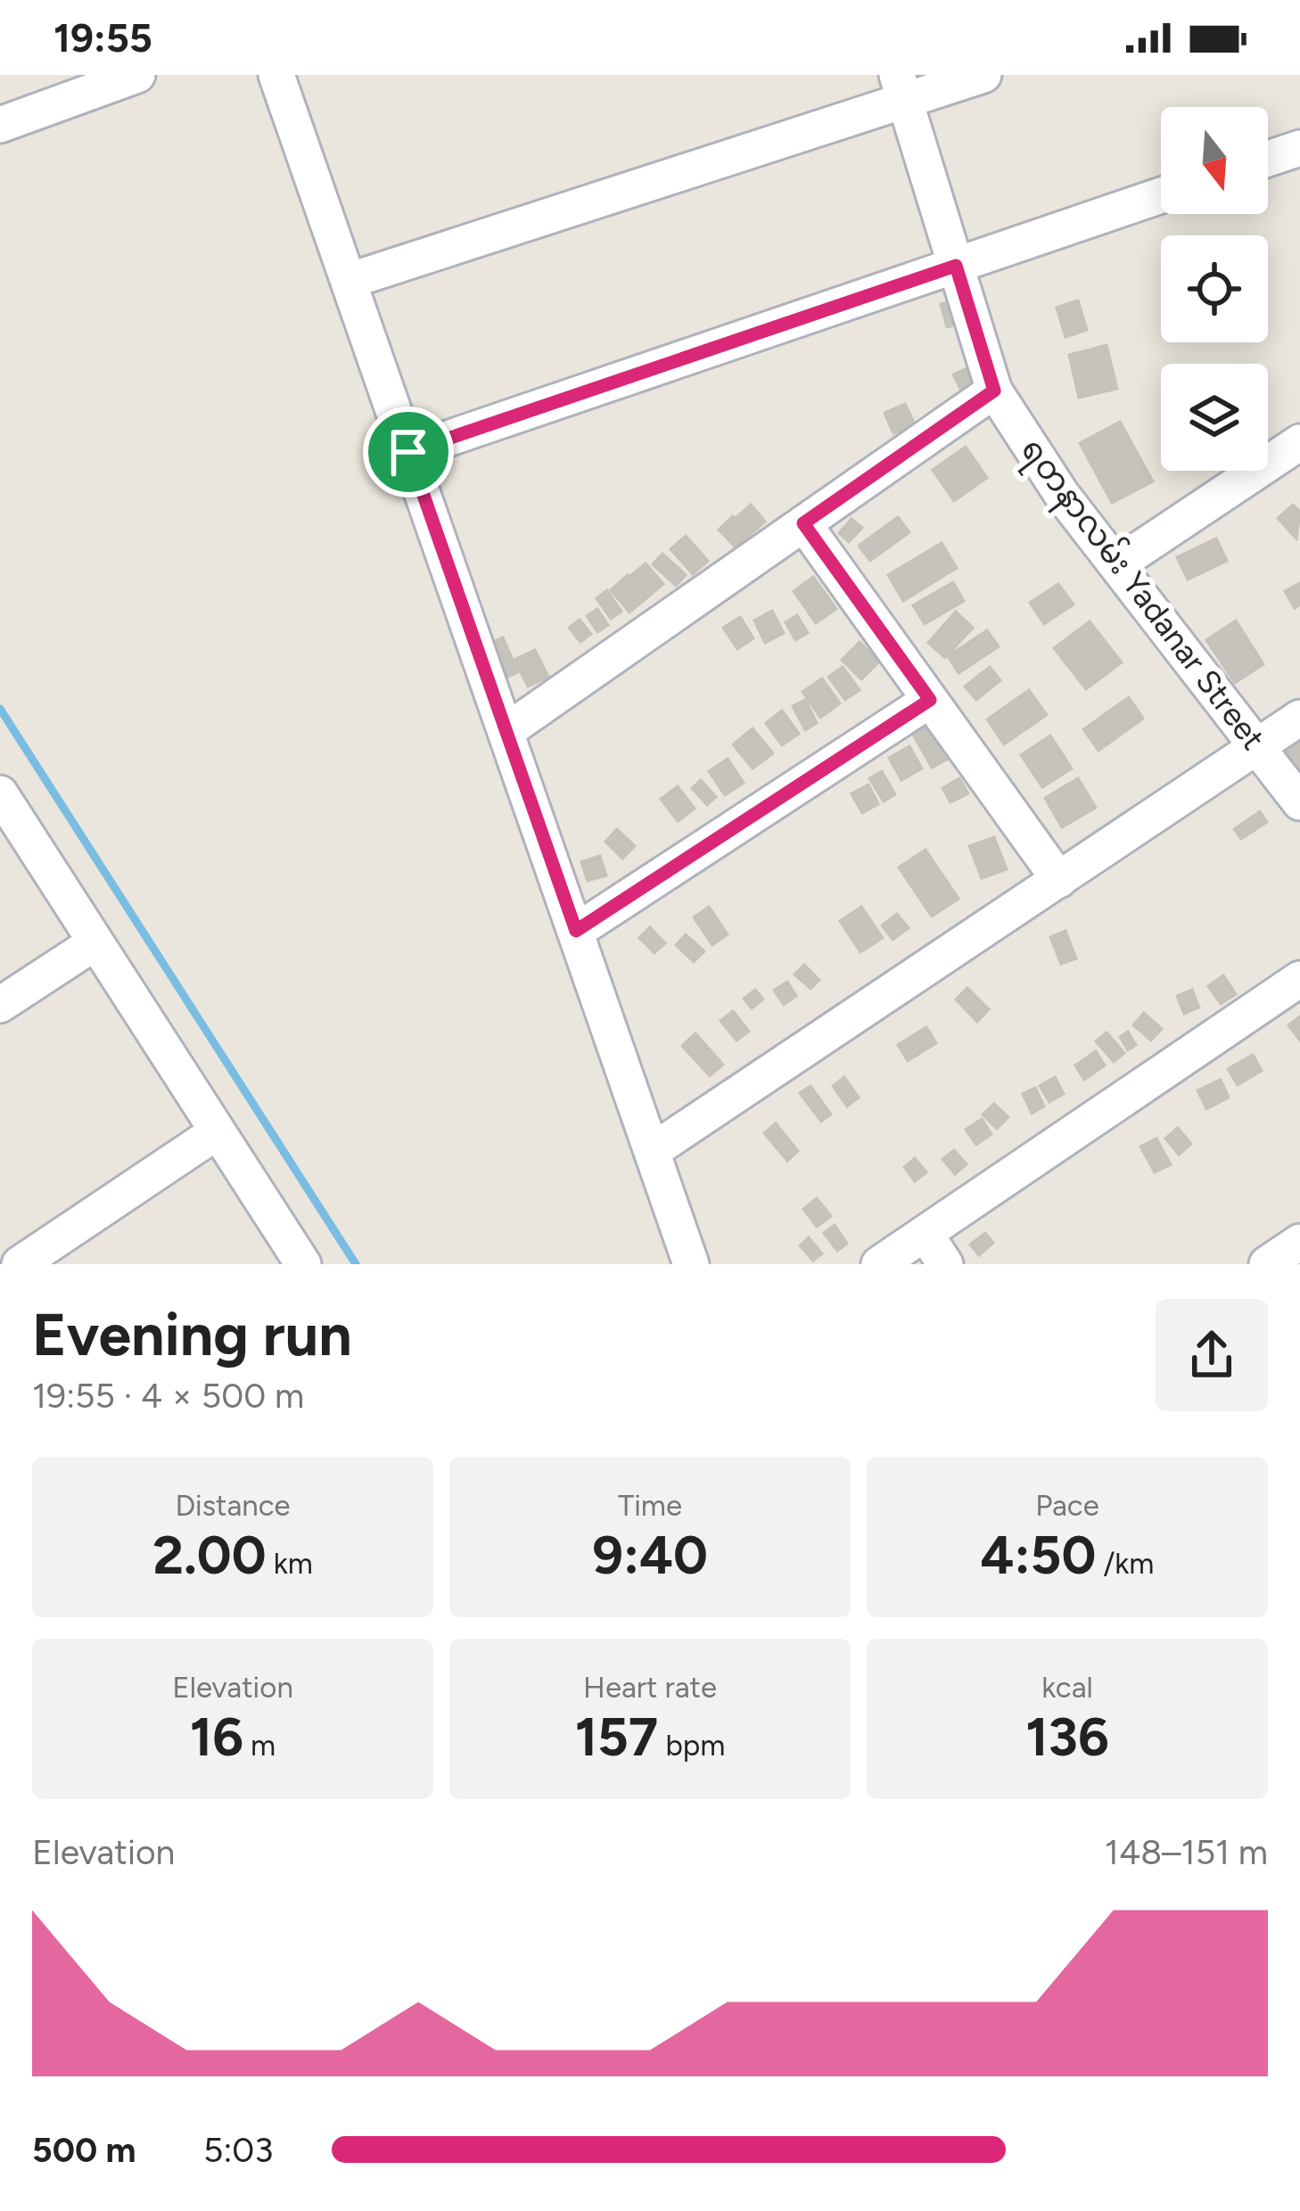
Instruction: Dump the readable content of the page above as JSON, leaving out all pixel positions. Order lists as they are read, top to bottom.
{
  "streets": {
    "street": ["ရတနာလမ်း Yadanar Street"]
  },
  "north": "bottom",
  "page": {
    "status": "19:55",
    "heading": ["Evening run", "19:55 · 4 × 500 m"],
    "stats": [
      ["Distance", "2.00 km"],
      ["Time", "9:40"],
      ["Pace", "4:50 /km"],
      ["Elevation", "16 m"],
      ["Heart rate", "157 bpm"],
      ["kcal", "136"]
    ],
    "chart": ["Elevation", "148–151 m"],
    "list": [
      {
        "name": "500 m",
        "note": "5:03"
      }
    ]
  }
}
